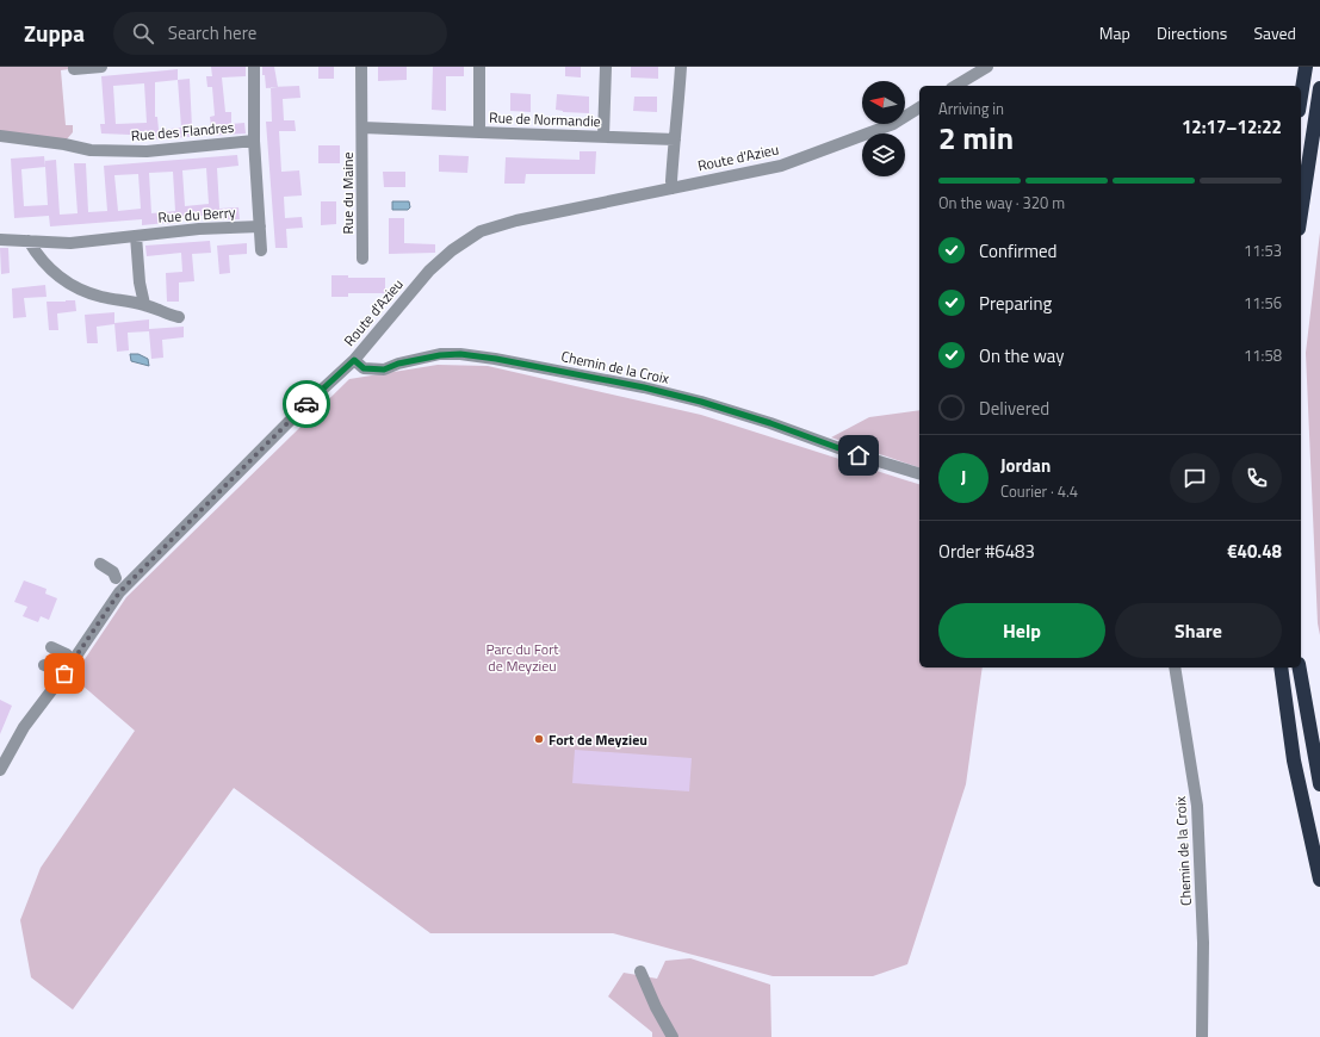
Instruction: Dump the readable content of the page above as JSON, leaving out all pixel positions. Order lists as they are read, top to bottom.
{
  "streets": {
    "street": [
      "Rue de Normandie",
      "Rue des Flandres",
      "Route d'Azieu",
      "Rue du Maine",
      "Rue du Berry",
      "Chemin de la Croix"
    ]
  },
  "crossings": [
    ["Route d'Azieu", "Chemin de la Croix"]
  ],
  "parks": ["Parc du Fort de Meyzieu"],
  "places": ["Fort de Meyzieu"],
  "north": "left",
  "page": {
    "header": "Zuppa",
    "search": "Search here",
    "nav": ["Map", "Directions", "Saved"],
    "heading": ["2 min", "Arriving in", "12:17–12:22"],
    "panel": [
      "Jordan",
      "Courier · 4.4",
      "Order #6483",
      "€40.48"
    ],
    "bar": "On the way · 320 m",
    "list": [
      ["Confirmed", "11:53"],
      ["Preparing", "11:56"],
      ["On the way", "11:58"],
      "Delivered"
    ],
    "round": "J",
    "buttons": ["Help", "Share"]
  }
}
